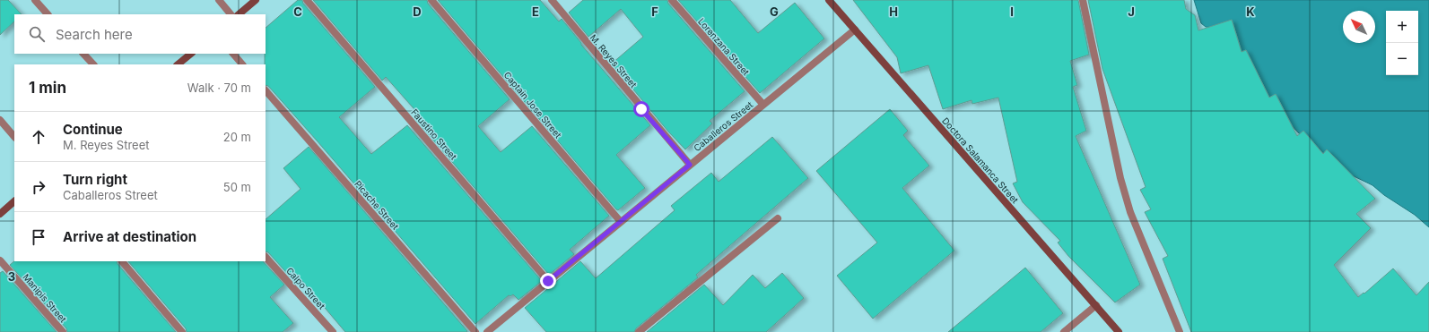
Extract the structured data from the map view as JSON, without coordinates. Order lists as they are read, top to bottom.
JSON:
{
  "streets": {
    "main road": ["Doctora Salamanca Street"],
    "street": [
      "Lorenzana Street",
      "M. Reyes Street",
      "Captain Jose Street",
      "Caballeros Street",
      "Faustino Street",
      "Picache Street",
      "Calpo Street",
      "Manipis Street"
    ]
  },
  "crossings": [
    ["Lorenzana Street", "Caballeros Street"],
    ["M. Reyes Street", "Caballeros Street"],
    ["Captain Jose Street", "Caballeros Street"],
    ["Caballeros Street", "Faustino Street"],
    ["Caballeros Street", "Doctora Salamanca Street"]
  ],
  "north": "top left",
  "page": {
    "map_buttons": ["+", "−"],
    "search": "Search here",
    "heading": ["1 min", "Walk · 70 m"],
    "list": [
      ["Continue", "M. Reyes Street", "20 m"],
      ["Turn right", "Caballeros Street", "50 m"],
      "Arrive at destination"
    ]
  },
  "grid": {
    "columns": [
      "C",
      "D",
      "E",
      "F",
      "G",
      "H",
      "I",
      "J",
      "K"
    ],
    "rows": ["3"]
  }
}
